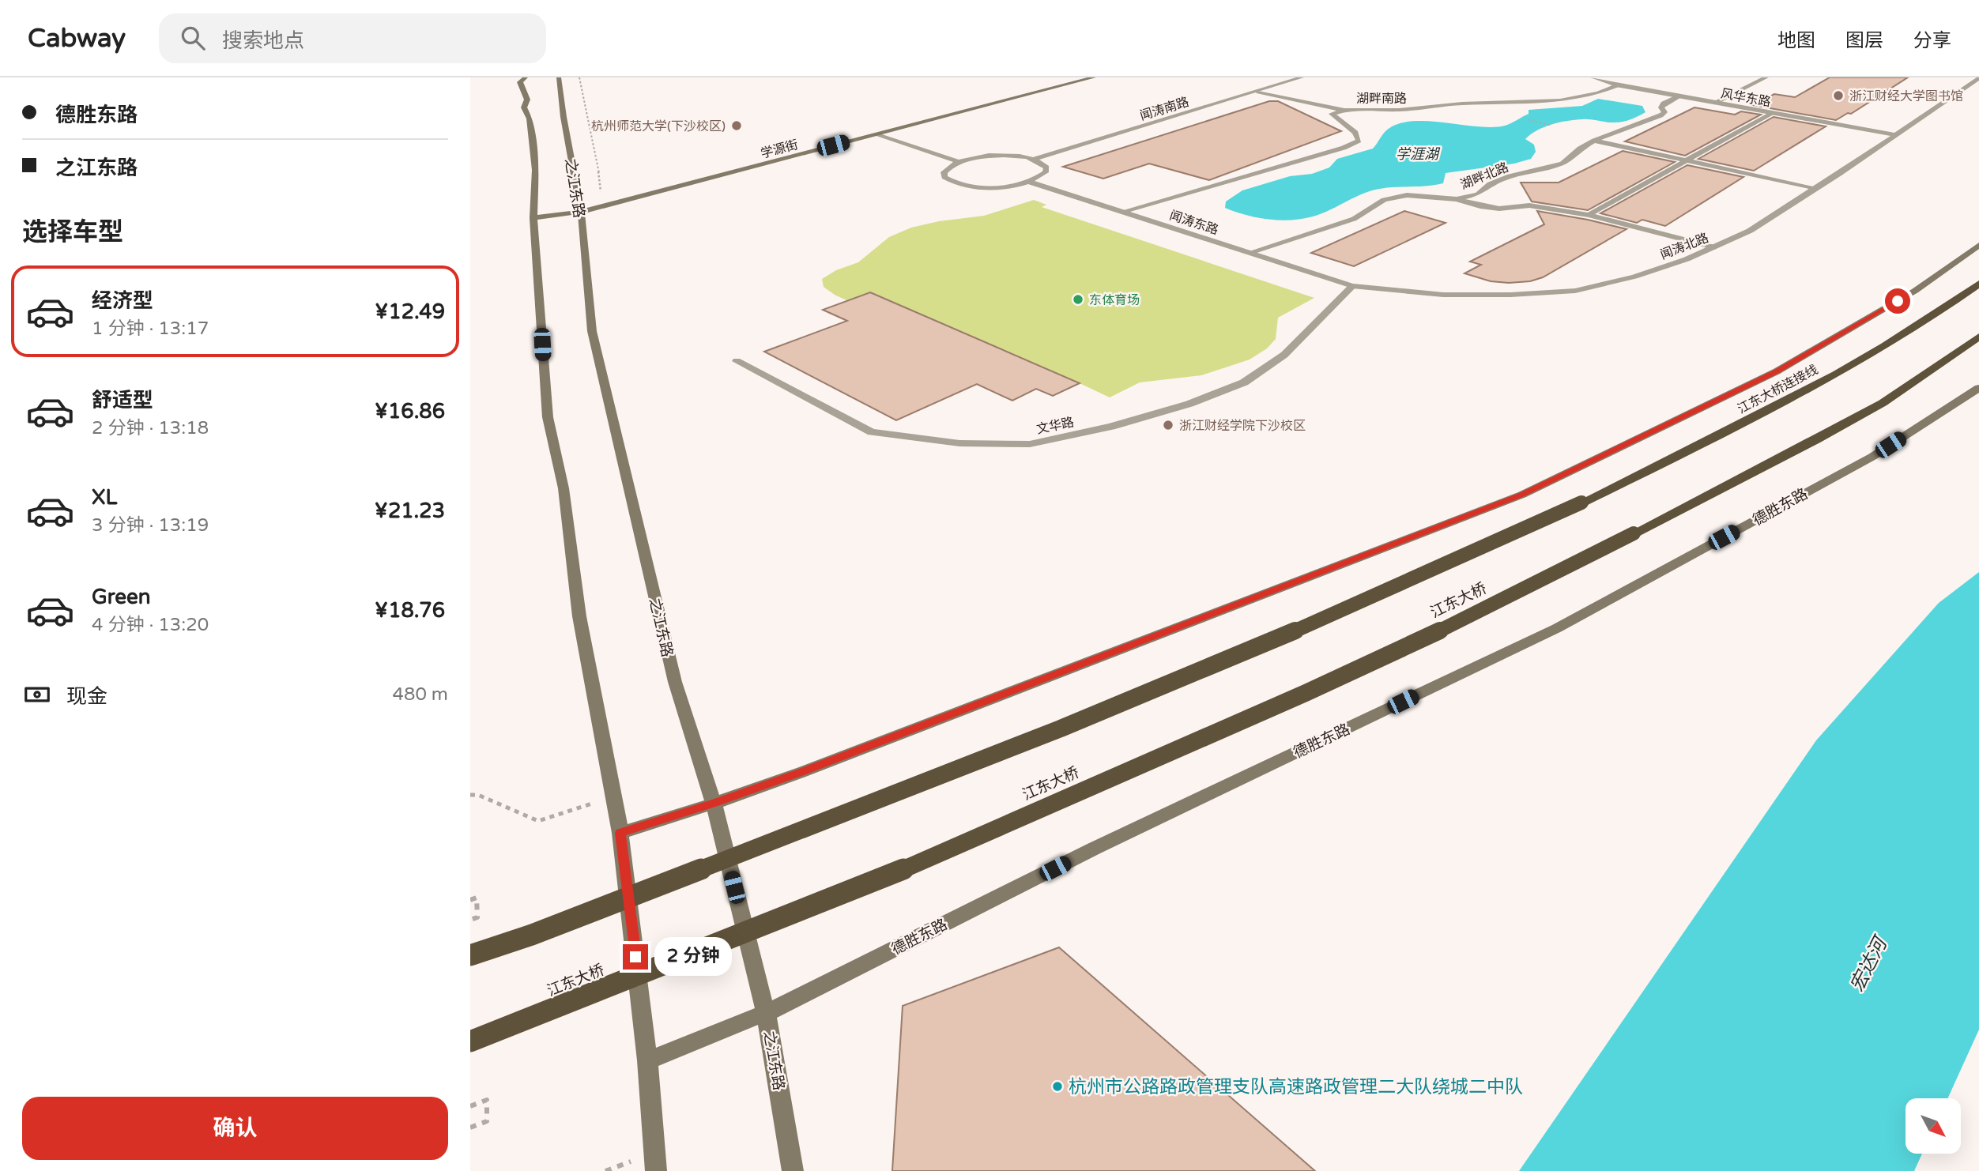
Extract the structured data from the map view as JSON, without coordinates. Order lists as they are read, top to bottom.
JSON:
{
  "streets": {
    "highway": ["江东大桥连接线", "江东大桥"],
    "main road": ["学源街", "之江东路", "德胜东路"],
    "street": [
      "风华东路",
      "湖畔南路",
      "闻涛南路",
      "湖畔北路",
      "闻涛东路",
      "闻涛北路",
      "文华路"
    ]
  },
  "crossings": [
    ["风华东路", "湖畔南路"],
    ["风华东路", "湖畔北路"],
    ["风华东路", "闻涛北路"],
    ["湖畔南路", "闻涛东路"],
    ["学源街", "之江东路"],
    ["湖畔北路", "闻涛东路"],
    ["之江东路", "德胜东路"],
    ["闻涛东路", "闻涛北路"],
    ["闻涛东路", "文华路"],
    ["闻涛北路", "文华路"]
  ],
  "water": ["学涯湖", "宏达河"],
  "places": [
    "浙江财经大学图书馆",
    "杭州师范大学(下沙校区)",
    "东体育场",
    "浙江财经学院下沙校区",
    "杭州市公路路政管理支队高速路政管理二大队绕城二中队"
  ],
  "north": "bottom right",
  "page": {
    "header": "Cabway",
    "search": "搜索地点",
    "nav": ["地图", "图层", "分享"],
    "banner": ["德胜东路", "之江东路"],
    "heading": "选择车型",
    "list": [
      {
        "name": "经济型",
        "note": "1 分钟 · 13:17",
        "value": "¥12.49"
      },
      {
        "name": "舒适型",
        "note": "2 分钟 · 13:18",
        "value": "¥16.86"
      },
      {
        "name": "XL",
        "note": "3 分钟 · 13:19",
        "value": "¥21.23"
      },
      {
        "name": "Green",
        "note": "4 分钟 · 13:20",
        "value": "¥18.76"
      }
    ],
    "pay": ["现金", "480 m"],
    "bubble": "2 分钟",
    "buttons": "确认"
  }
}
